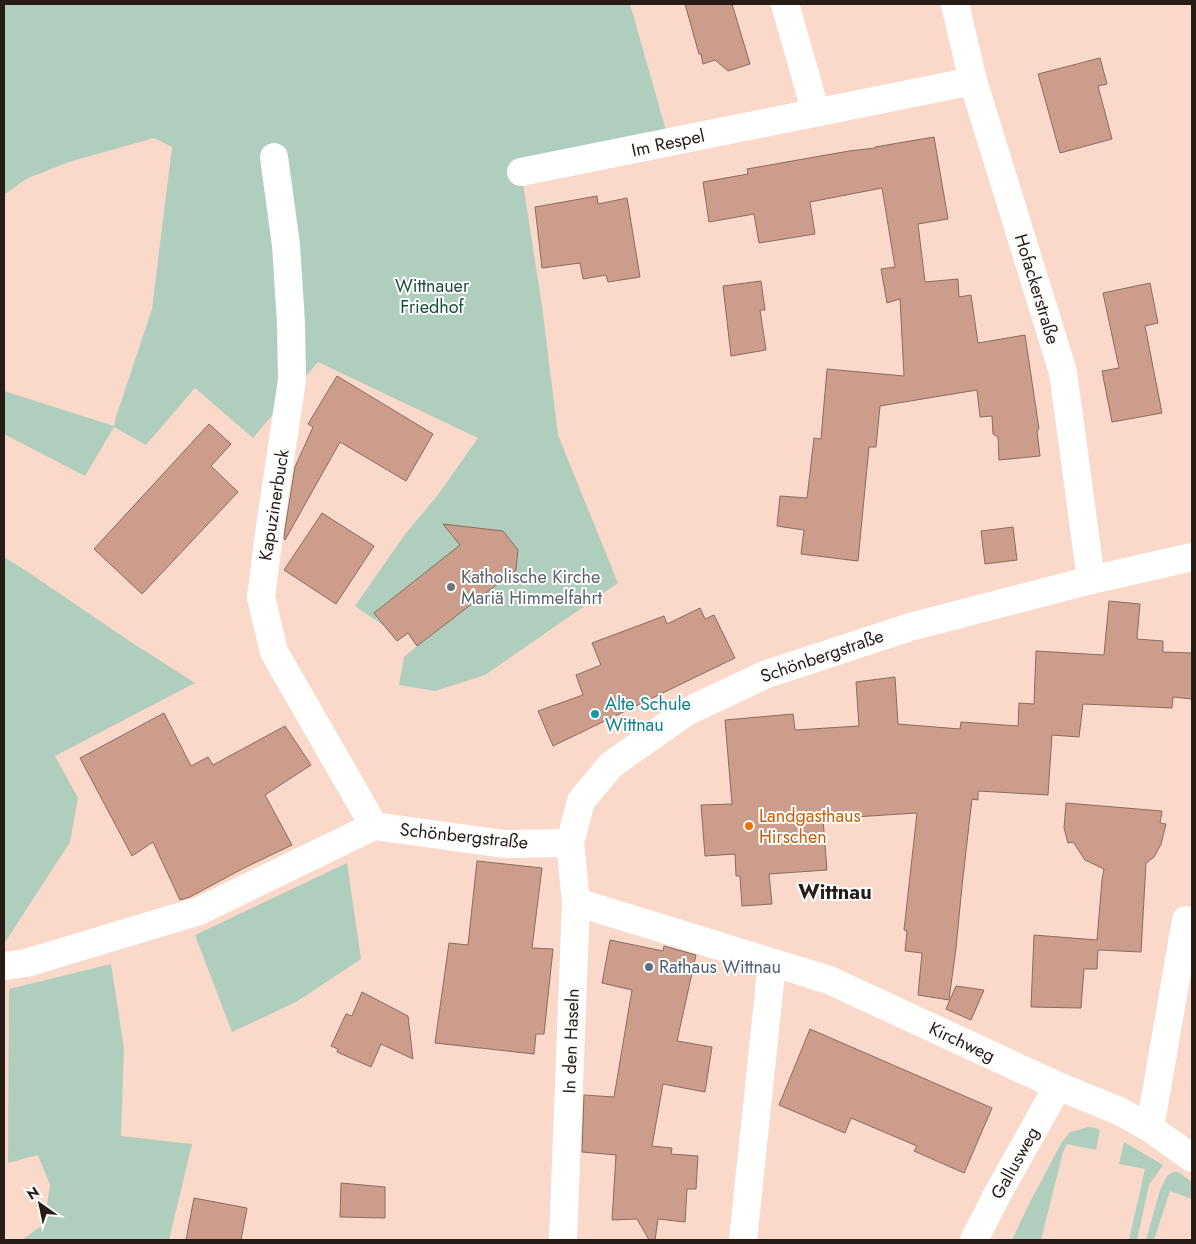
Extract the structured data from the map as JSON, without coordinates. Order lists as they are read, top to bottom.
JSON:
{
  "streets": {
    "street": [
      "Im Respel",
      "Hofackerstraße",
      "Kapuzinerbuck",
      "Schönbergstraße",
      "In den Haseln",
      "Kirchweg",
      "Gallusweg"
    ]
  },
  "crossings": [
    ["Im Respel", "Hofackerstraße"],
    ["Hofackerstraße", "Schönbergstraße"],
    ["Kapuzinerbuck", "Schönbergstraße"],
    ["Schönbergstraße", "In den Haseln"],
    ["In den Haseln", "Kirchweg"],
    ["Kirchweg", "Gallusweg"]
  ],
  "districts": ["Wittnau"],
  "parks": ["Wittnauer Friedhof"],
  "places": [
    "Katholische Kirche Mariä Himmelfahrt",
    "Alte Schule Wittnau",
    "Landgasthaus Hirschen",
    "Rathaus Wittnau"
  ],
  "north": "top left"
}
